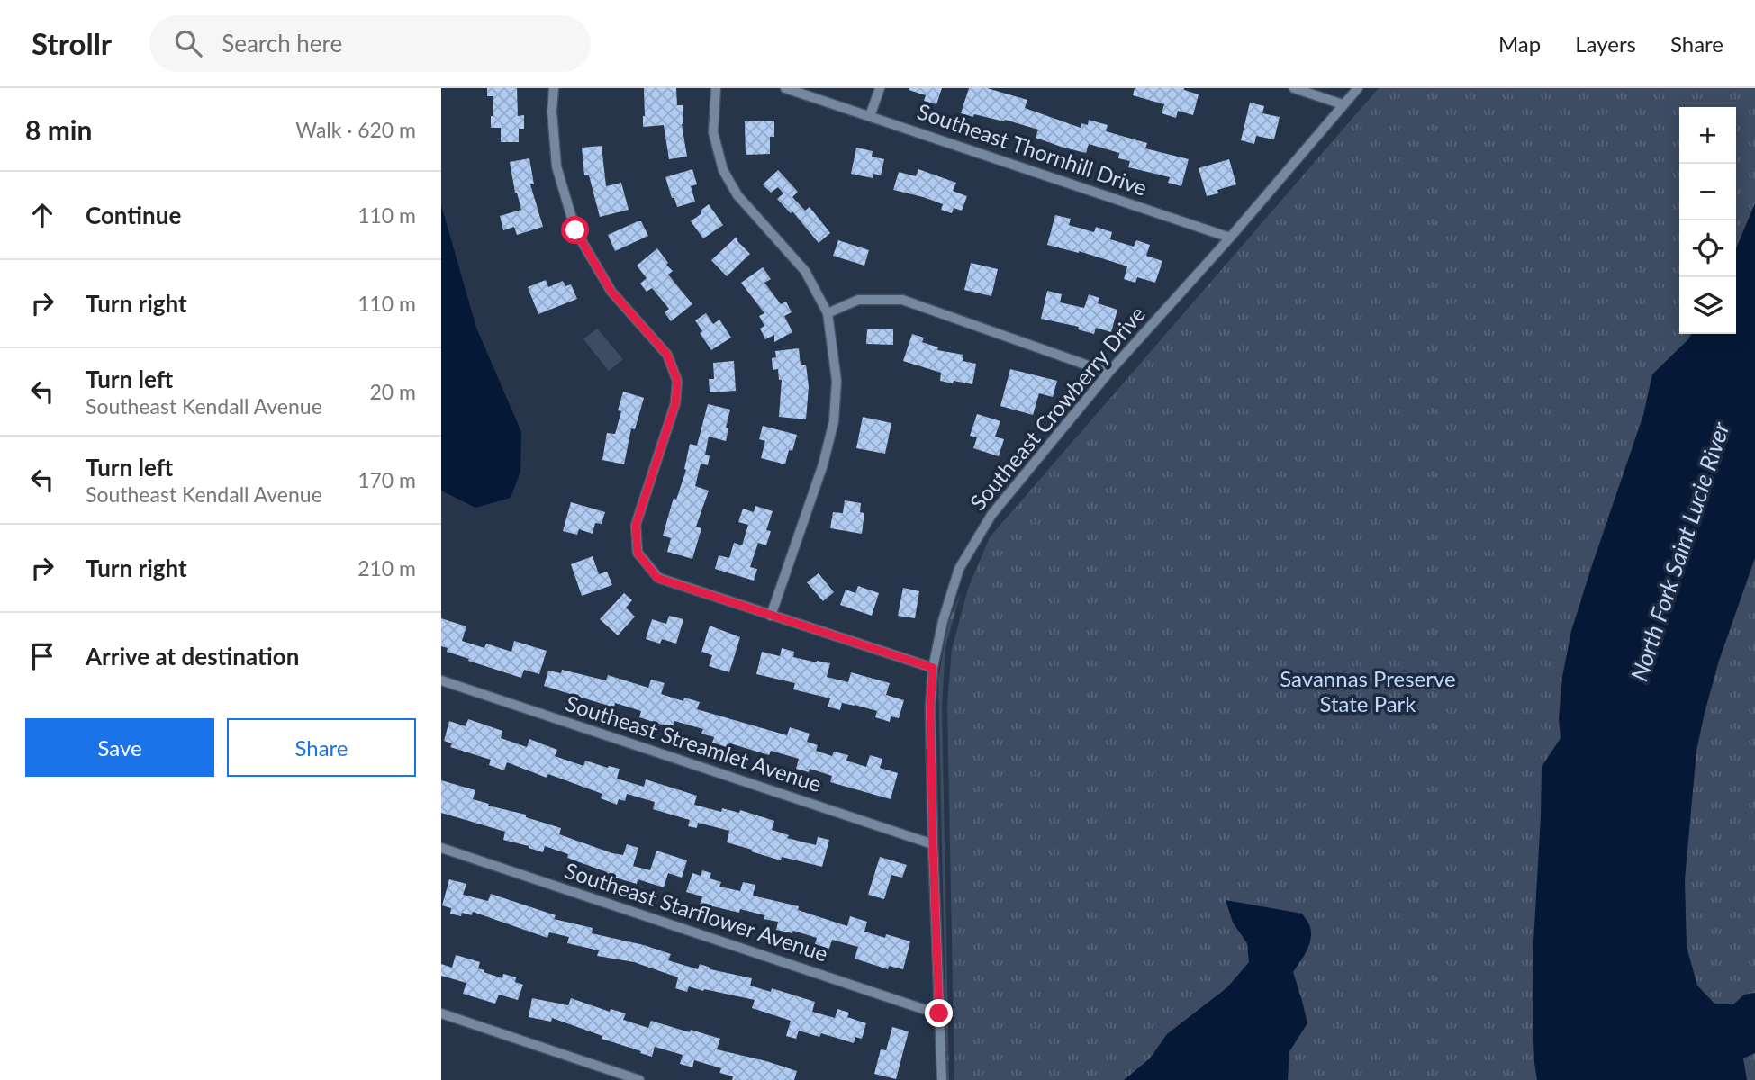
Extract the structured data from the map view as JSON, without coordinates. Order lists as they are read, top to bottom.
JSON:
{
  "streets": {
    "street": [
      "Southeast Thornhill Drive",
      "Southeast Crowberry Drive",
      "Southeast Streamlet Avenue",
      "Southeast Starflower Avenue"
    ]
  },
  "crossings": [
    ["Southeast Thornhill Drive", "Southeast Crowberry Drive"],
    ["Southeast Crowberry Drive", "Southeast Streamlet Avenue"],
    ["Southeast Crowberry Drive", "Southeast Starflower Avenue"]
  ],
  "water": ["North Fork Saint Lucie River"],
  "parks": ["Savannas Preserve State Park"],
  "page": {
    "header": "Strollr",
    "search": "Search here",
    "nav": ["Map", "Layers", "Share"],
    "heading": ["8 min", "Walk · 620 m"],
    "map_buttons": ["+", "−"],
    "list": [
      ["Continue", "110 m"],
      ["Turn right", "110 m"],
      ["Turn left", "Southeast Kendall Avenue", "20 m"],
      ["Turn left", "Southeast Kendall Avenue", "170 m"],
      ["Turn right", "210 m"],
      "Arrive at destination"
    ],
    "buttons": ["Save", "Share"]
  }
}
